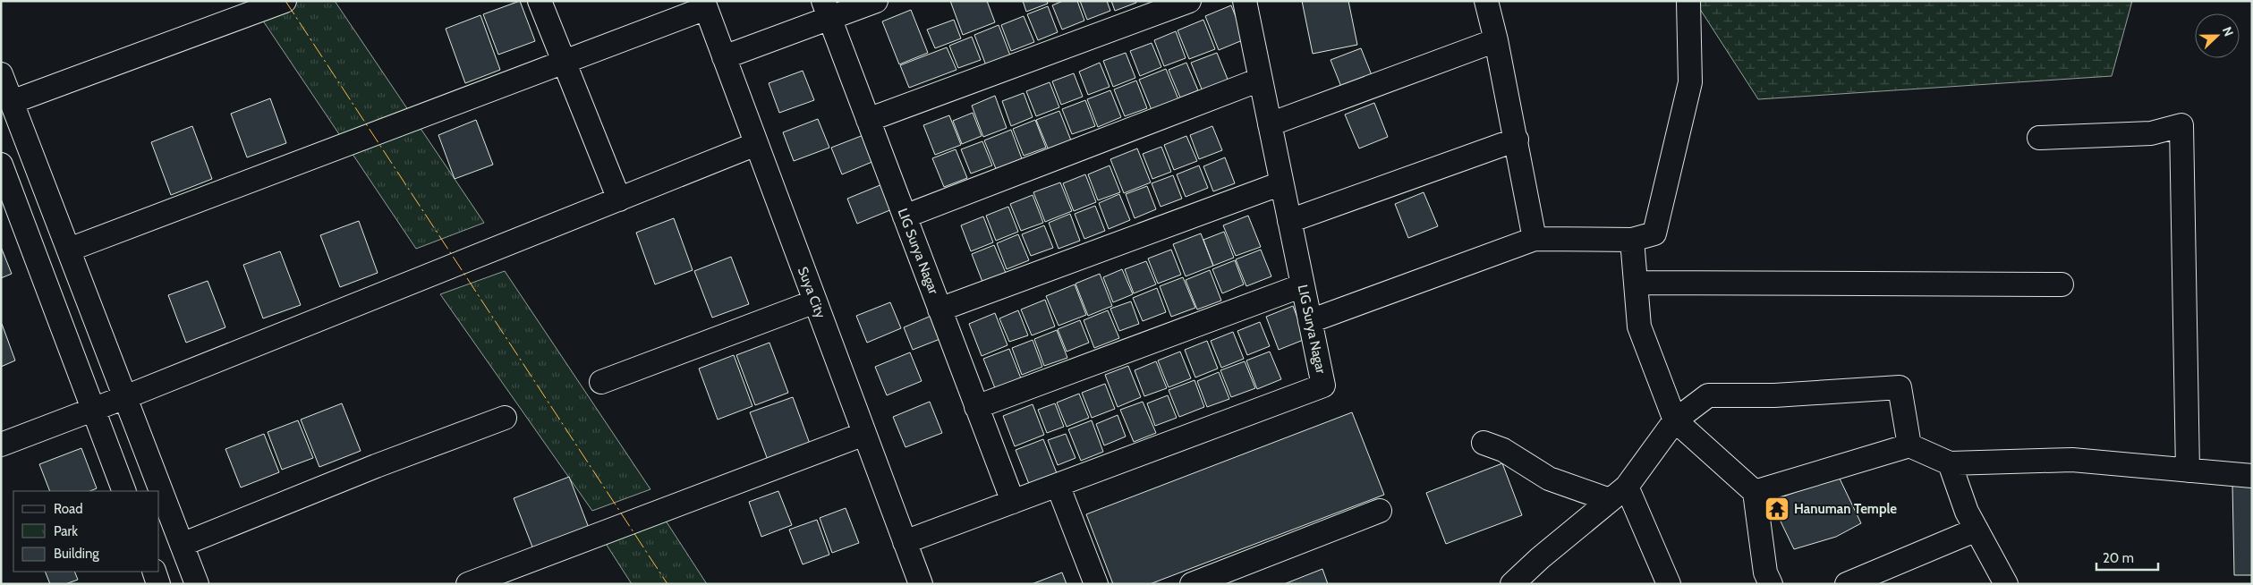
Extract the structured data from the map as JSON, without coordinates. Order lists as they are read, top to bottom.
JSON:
{
  "streets": {
    "street": ["LIG Surya Nagar", "Suya City"]
  },
  "crossings": [
    ["LIG Surya Nagar", "Suya City"]
  ],
  "places": {
    "temple": ["Hanuman Temple"]
  },
  "legend": ["Road", "Park", "Building"],
  "scale_bar": "20 m",
  "north": "right"
}
